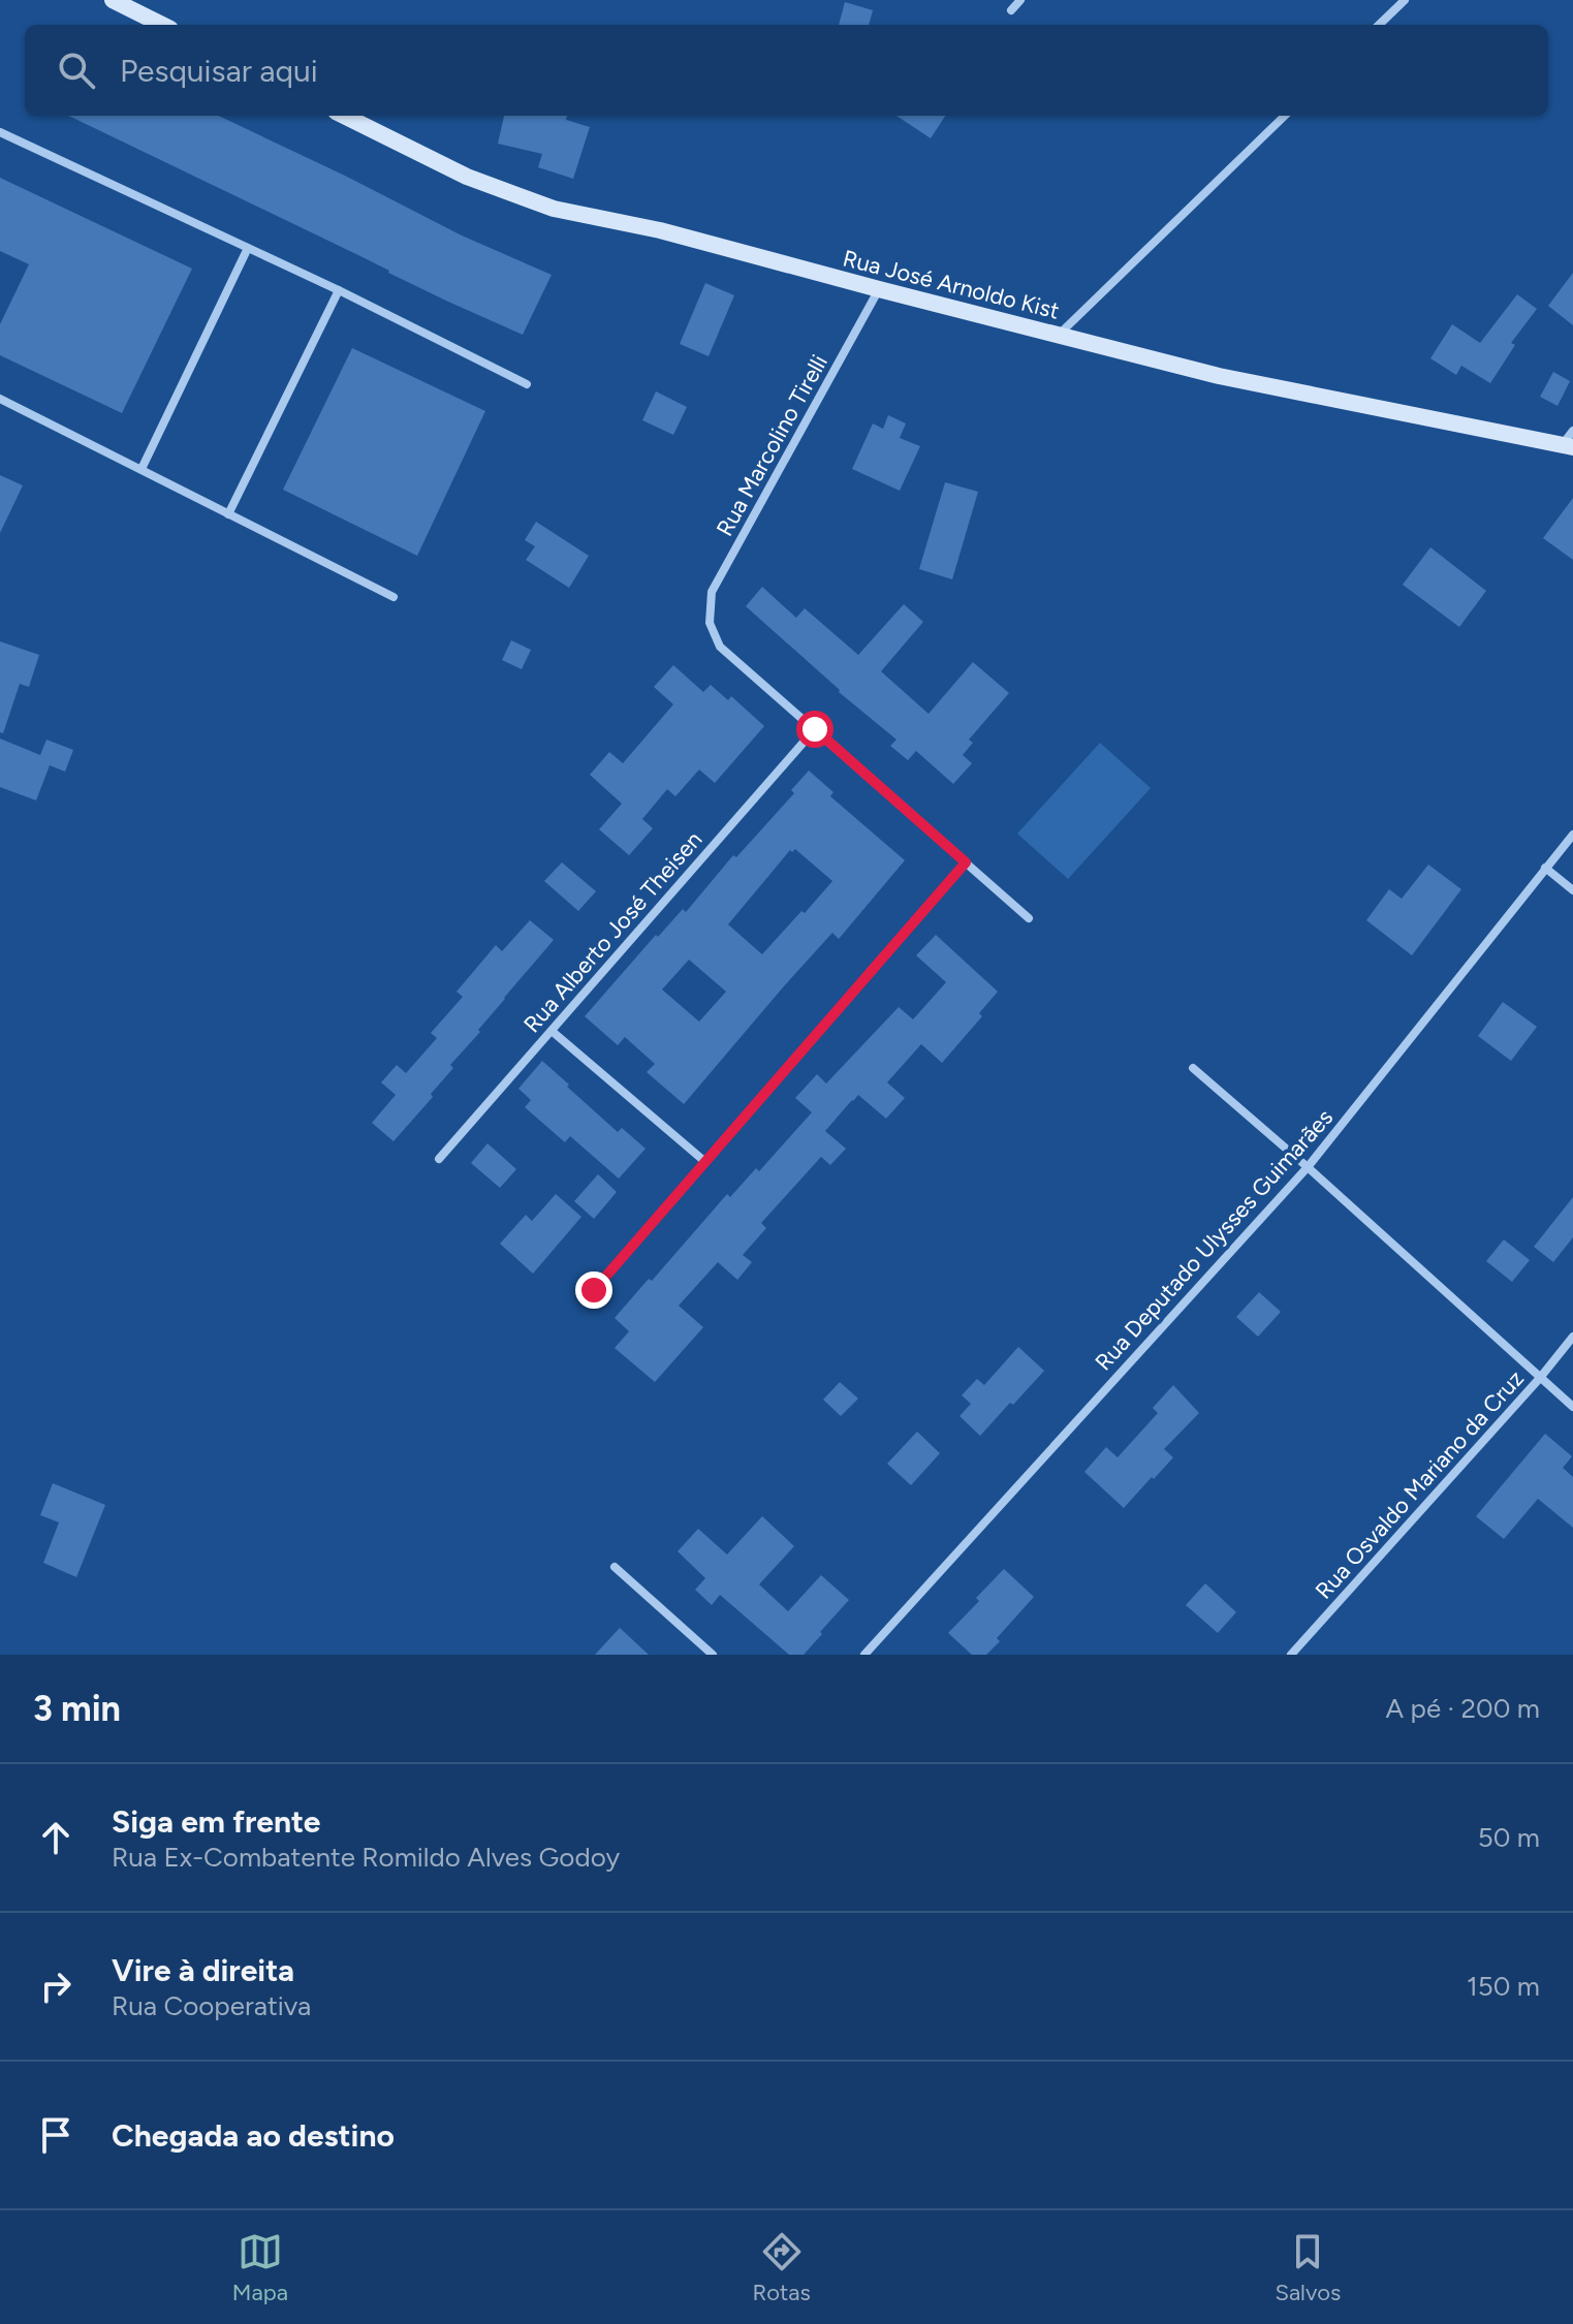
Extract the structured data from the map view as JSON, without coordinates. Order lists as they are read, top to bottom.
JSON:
{
  "streets": {
    "street": [
      "Rua José Arnoldo Kist",
      "Rua Marcolino Tirelli",
      "Rua Alberto José Theisen",
      "Rua Deputado Ulysses Guimarães",
      "Rua Osvaldo Mariano da Cruz"
    ]
  },
  "crossings": [
    ["Rua José Arnoldo Kist", "Rua Marcolino Tirelli"],
    ["Rua Marcolino Tirelli", "Rua Alberto José Theisen"]
  ],
  "page": {
    "search": "Pesquisar aqui",
    "heading": ["3 min", "A pé · 200 m"],
    "list": [
      ["Siga em frente", "Rua Ex-Combatente Romildo Alves Godoy", "50 m"],
      ["Vire à direita", "Rua Cooperativa", "150 m"],
      "Chegada ao destino"
    ],
    "nav": ["Mapa", "Rotas", "Salvos"]
  }
}
